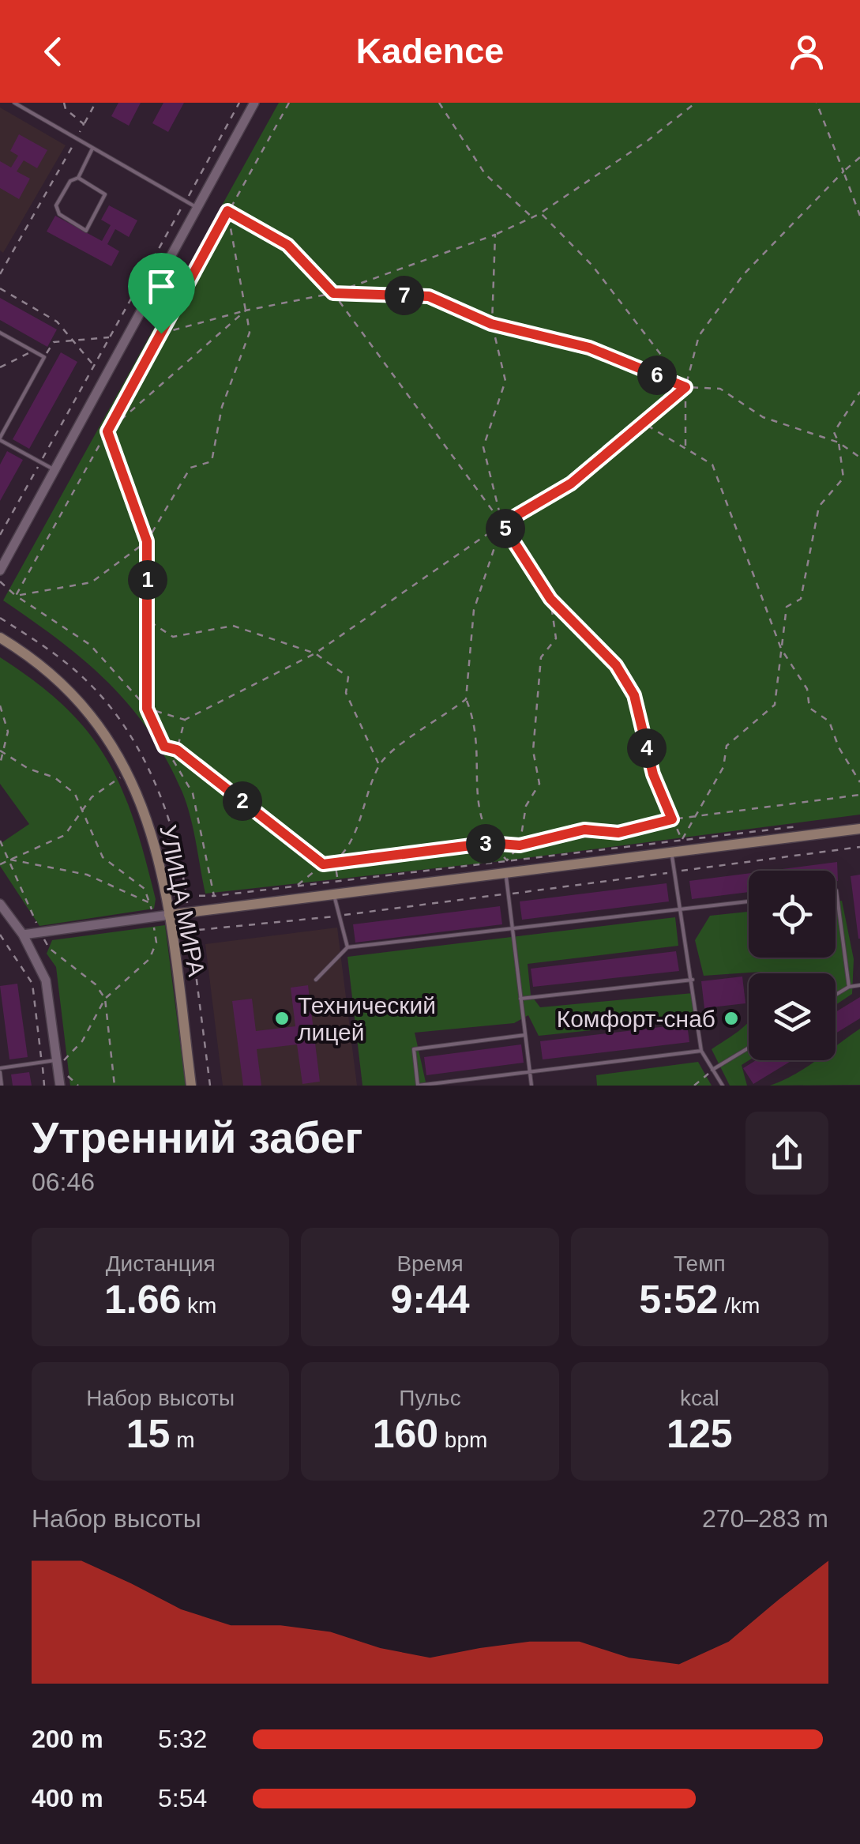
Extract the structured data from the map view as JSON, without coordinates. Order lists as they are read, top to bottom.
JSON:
{
  "streets": {
    "main road": ["УЛИЦА МИРА"]
  },
  "places": ["Технический лицей", "Комфорт-снаб"],
  "page": {
    "header": "Kadence",
    "pins": [
      "7",
      "6",
      "5",
      "1",
      "4",
      "2",
      "3"
    ],
    "heading": ["Утренний забег", "06:46"],
    "stats": [
      ["Дистанция", "1.66 km"],
      ["Время", "9:44"],
      ["Темп", "5:52 /km"],
      ["Набор высоты", "15 m"],
      ["Пульс", "160 bpm"],
      ["kcal", "125"]
    ],
    "chart": ["Набор высоты", "270–283 m"],
    "list": [
      {
        "name": "200 m",
        "note": "5:32"
      },
      {
        "name": "400 m",
        "note": "5:54"
      }
    ]
  }
}
